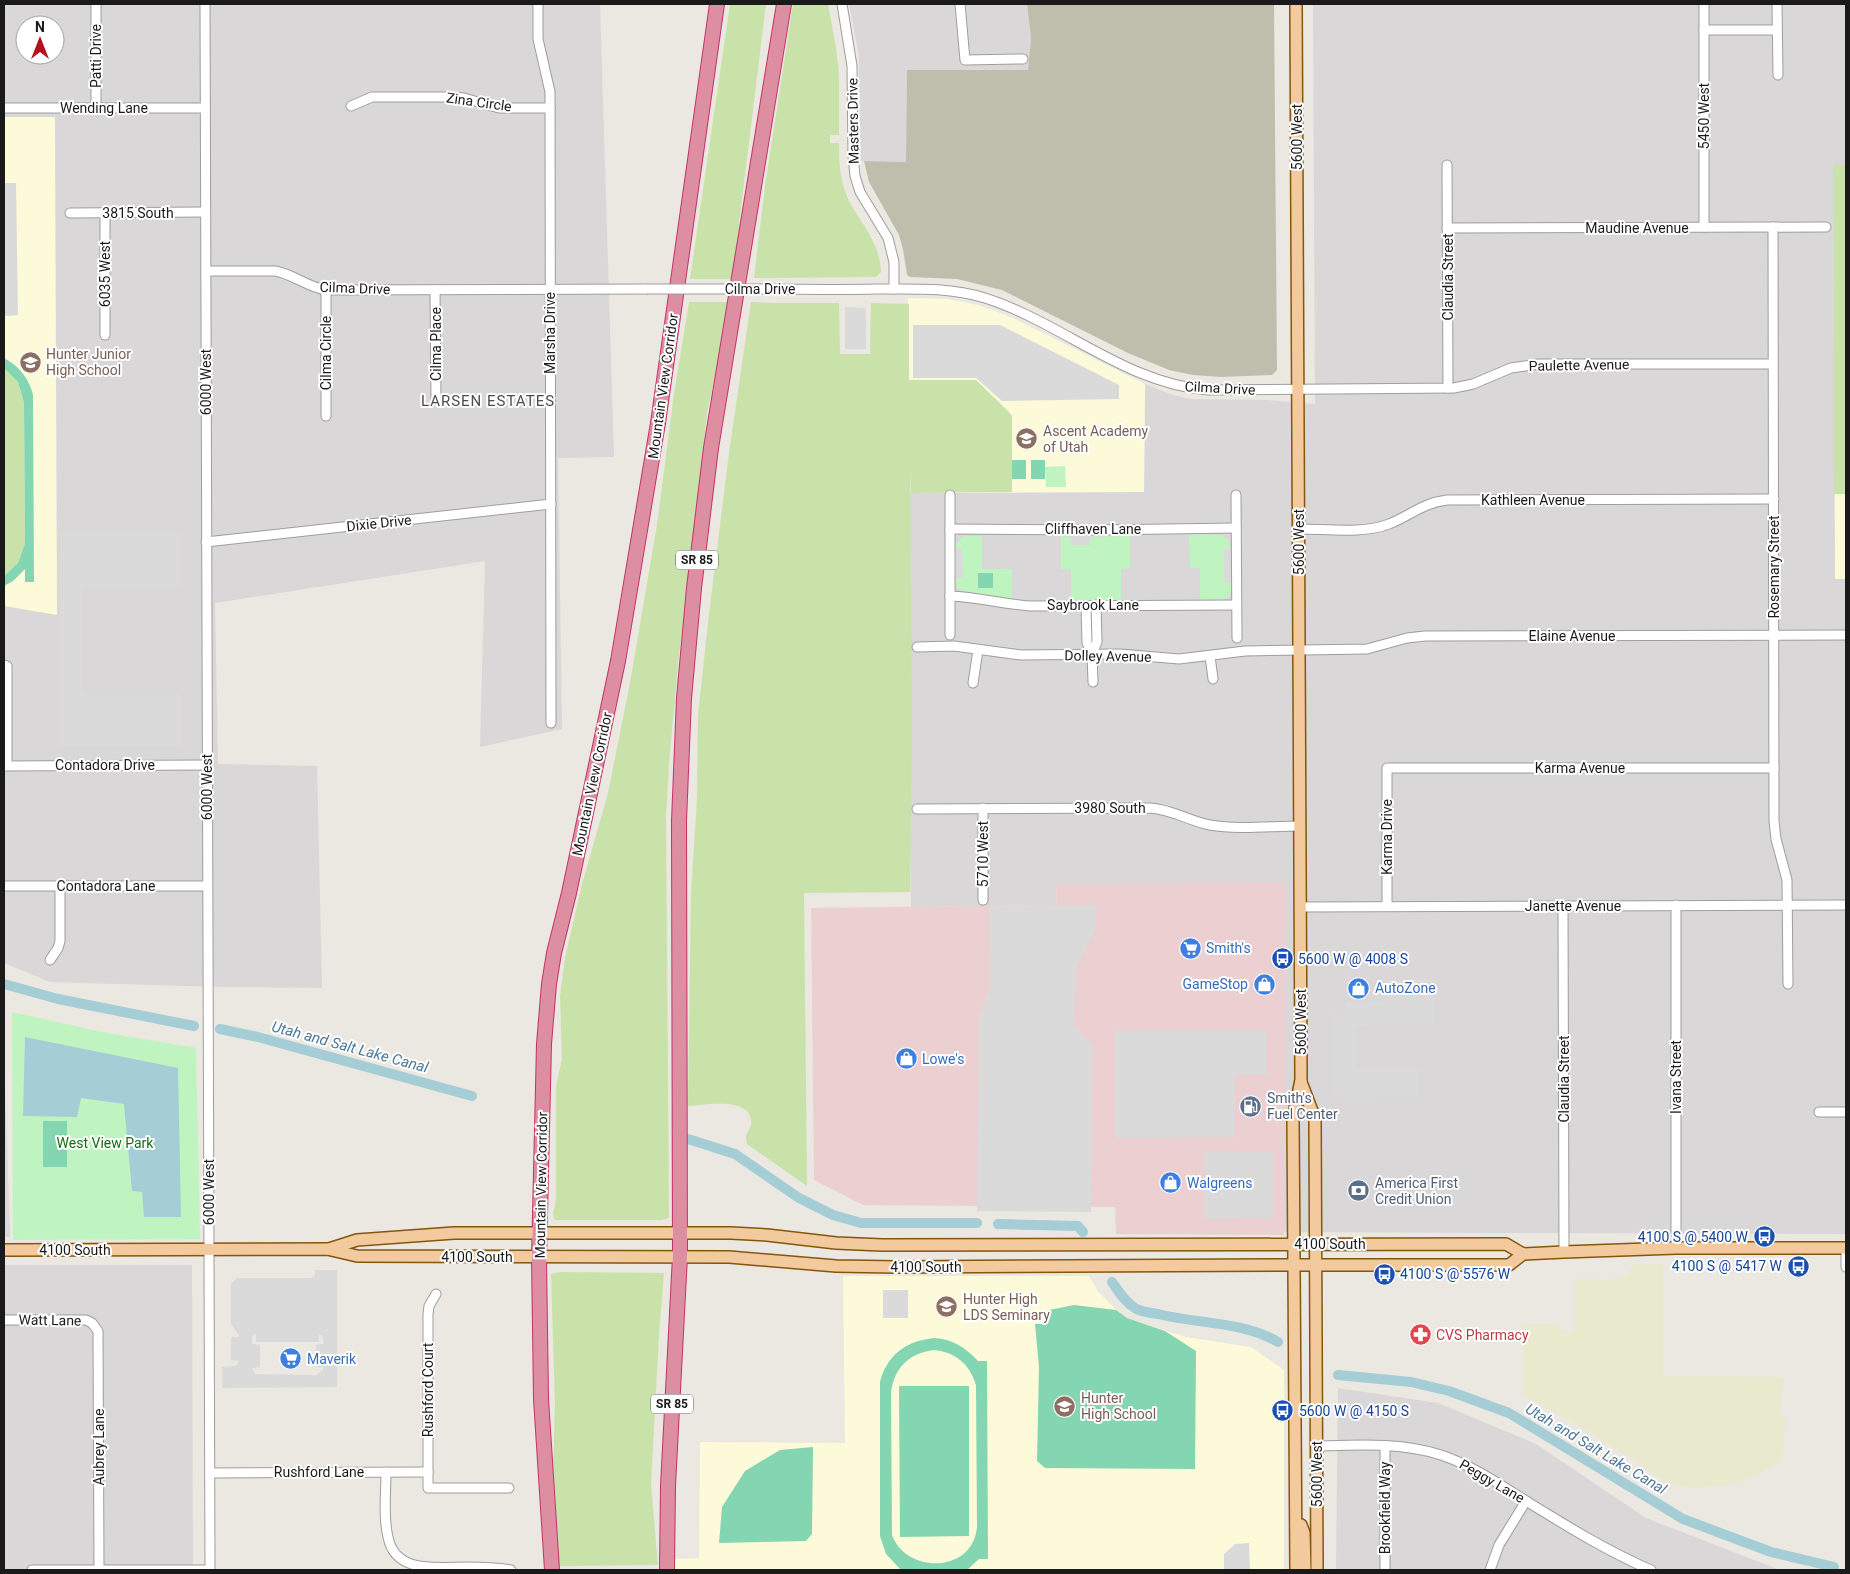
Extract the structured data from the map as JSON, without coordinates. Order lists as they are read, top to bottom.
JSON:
{
  "streets": {
    "highway": ["Mountain View Corridor", "SR 85"],
    "main road": ["5600 West", "4100 South"],
    "street": [
      "Patti Drive",
      "Zina Circle",
      "Wending Lane",
      "5450 West",
      "Masters Drive",
      "3815 South",
      "Maudine Avenue",
      "6035 West",
      "Claudia Street",
      "Cilma Drive",
      "Marsha Drive",
      "Cilma Place",
      "Cilma Circle",
      "Paulette Avenue",
      "6000 West",
      "Kathleen Avenue",
      "Dixie Drive",
      "Cliffhaven Lane",
      "Rosemary Street",
      "Saybrook Lane",
      "Elaine Avenue",
      "Dolley Avenue",
      "Contadora Drive",
      "Karma Avenue",
      "3980 South",
      "Karma Drive",
      "5710 West",
      "Contadora Lane",
      "Janette Avenue",
      "Ivana Street",
      "Watt Lane",
      "Rushford Court",
      "Aubrey Lane",
      "Rushford Lane",
      "Peggy Lane",
      "Brookfield Way"
    ]
  },
  "crossings": [
    ["Patti Drive", "Wending Lane"],
    ["Zina Circle", "Marsha Drive"],
    ["Wending Lane", "6000 West"],
    ["5450 West", "Maudine Avenue"],
    ["Masters Drive", "Cilma Drive"],
    ["5600 West", "Cilma Drive"],
    ["5600 West", "Paulette Avenue"],
    ["5600 West", "Kathleen Avenue"],
    ["5600 West", "Elaine Avenue"],
    ["5600 West", "Dolley Avenue"],
    ["5600 West", "3980 South"],
    ["5600 West", "Janette Avenue"],
    ["5600 West", "4100 South"],
    ["5600 West", "Peggy Lane"],
    ["3815 South", "6035 West"],
    ["3815 South", "6000 West"],
    ["Maudine Avenue", "Claudia Street"],
    ["Maudine Avenue", "Rosemary Street"],
    ["Claudia Street", "Paulette Avenue"],
    ["Claudia Street", "Janette Avenue"],
    ["Claudia Street", "4100 South"],
    ["Cilma Drive", "Marsha Drive"],
    ["Cilma Drive", "Cilma Place"],
    ["Cilma Drive", "Cilma Circle"],
    ["Cilma Drive", "Paulette Avenue"],
    ["Cilma Drive", "6000 West"],
    ["Marsha Drive", "Dixie Drive"],
    ["Paulette Avenue", "Rosemary Street"],
    ["6000 West", "Dixie Drive"],
    ["6000 West", "Contadora Drive"],
    ["6000 West", "Contadora Lane"],
    ["6000 West", "4100 South"],
    ["6000 West", "Rushford Lane"],
    ["Mountain View Corridor", "4100 South"],
    ["Kathleen Avenue", "Rosemary Street"],
    ["SR 85", "4100 South"],
    ["Rosemary Street", "Elaine Avenue"],
    ["Rosemary Street", "Karma Avenue"],
    ["Rosemary Street", "Janette Avenue"],
    ["Elaine Avenue", "Dolley Avenue"],
    ["Karma Avenue", "Karma Drive"],
    ["3980 South", "5710 West"],
    ["Karma Drive", "Janette Avenue"],
    ["Janette Avenue", "Ivana Street"],
    ["Ivana Street", "4100 South"],
    ["Watt Lane", "Aubrey Lane"],
    ["Rushford Court", "Rushford Lane"],
    ["Peggy Lane", "Brookfield Way"]
  ],
  "districts": ["LARSEN ESTATES"],
  "water": ["Utah and Salt Lake Canal"],
  "parks": ["West View Park"],
  "places": {
    "school or university": [
      "Hunter Junior High School",
      "Ascent Academy of Utah",
      "Hunter High LDS Seminary",
      "Hunter High School"
    ],
    "supermarket": ["Smith's", "Maverik"],
    "bus stop": [
      "5600 W @ 4008 S",
      "4100 S @ 5400 W",
      "4100 S @ 5417 W",
      "4100 S @ 5576 W",
      "5600 W @ 4150 S"
    ],
    "shop": [
      "GameStop",
      "AutoZone",
      "Lowe's",
      "Walgreens"
    ],
    "fuel station": ["Smith's Fuel Center"],
    "bank": ["America First Credit Union"],
    "pharmacy": ["CVS Pharmacy"]
  },
  "north": "top"
}
